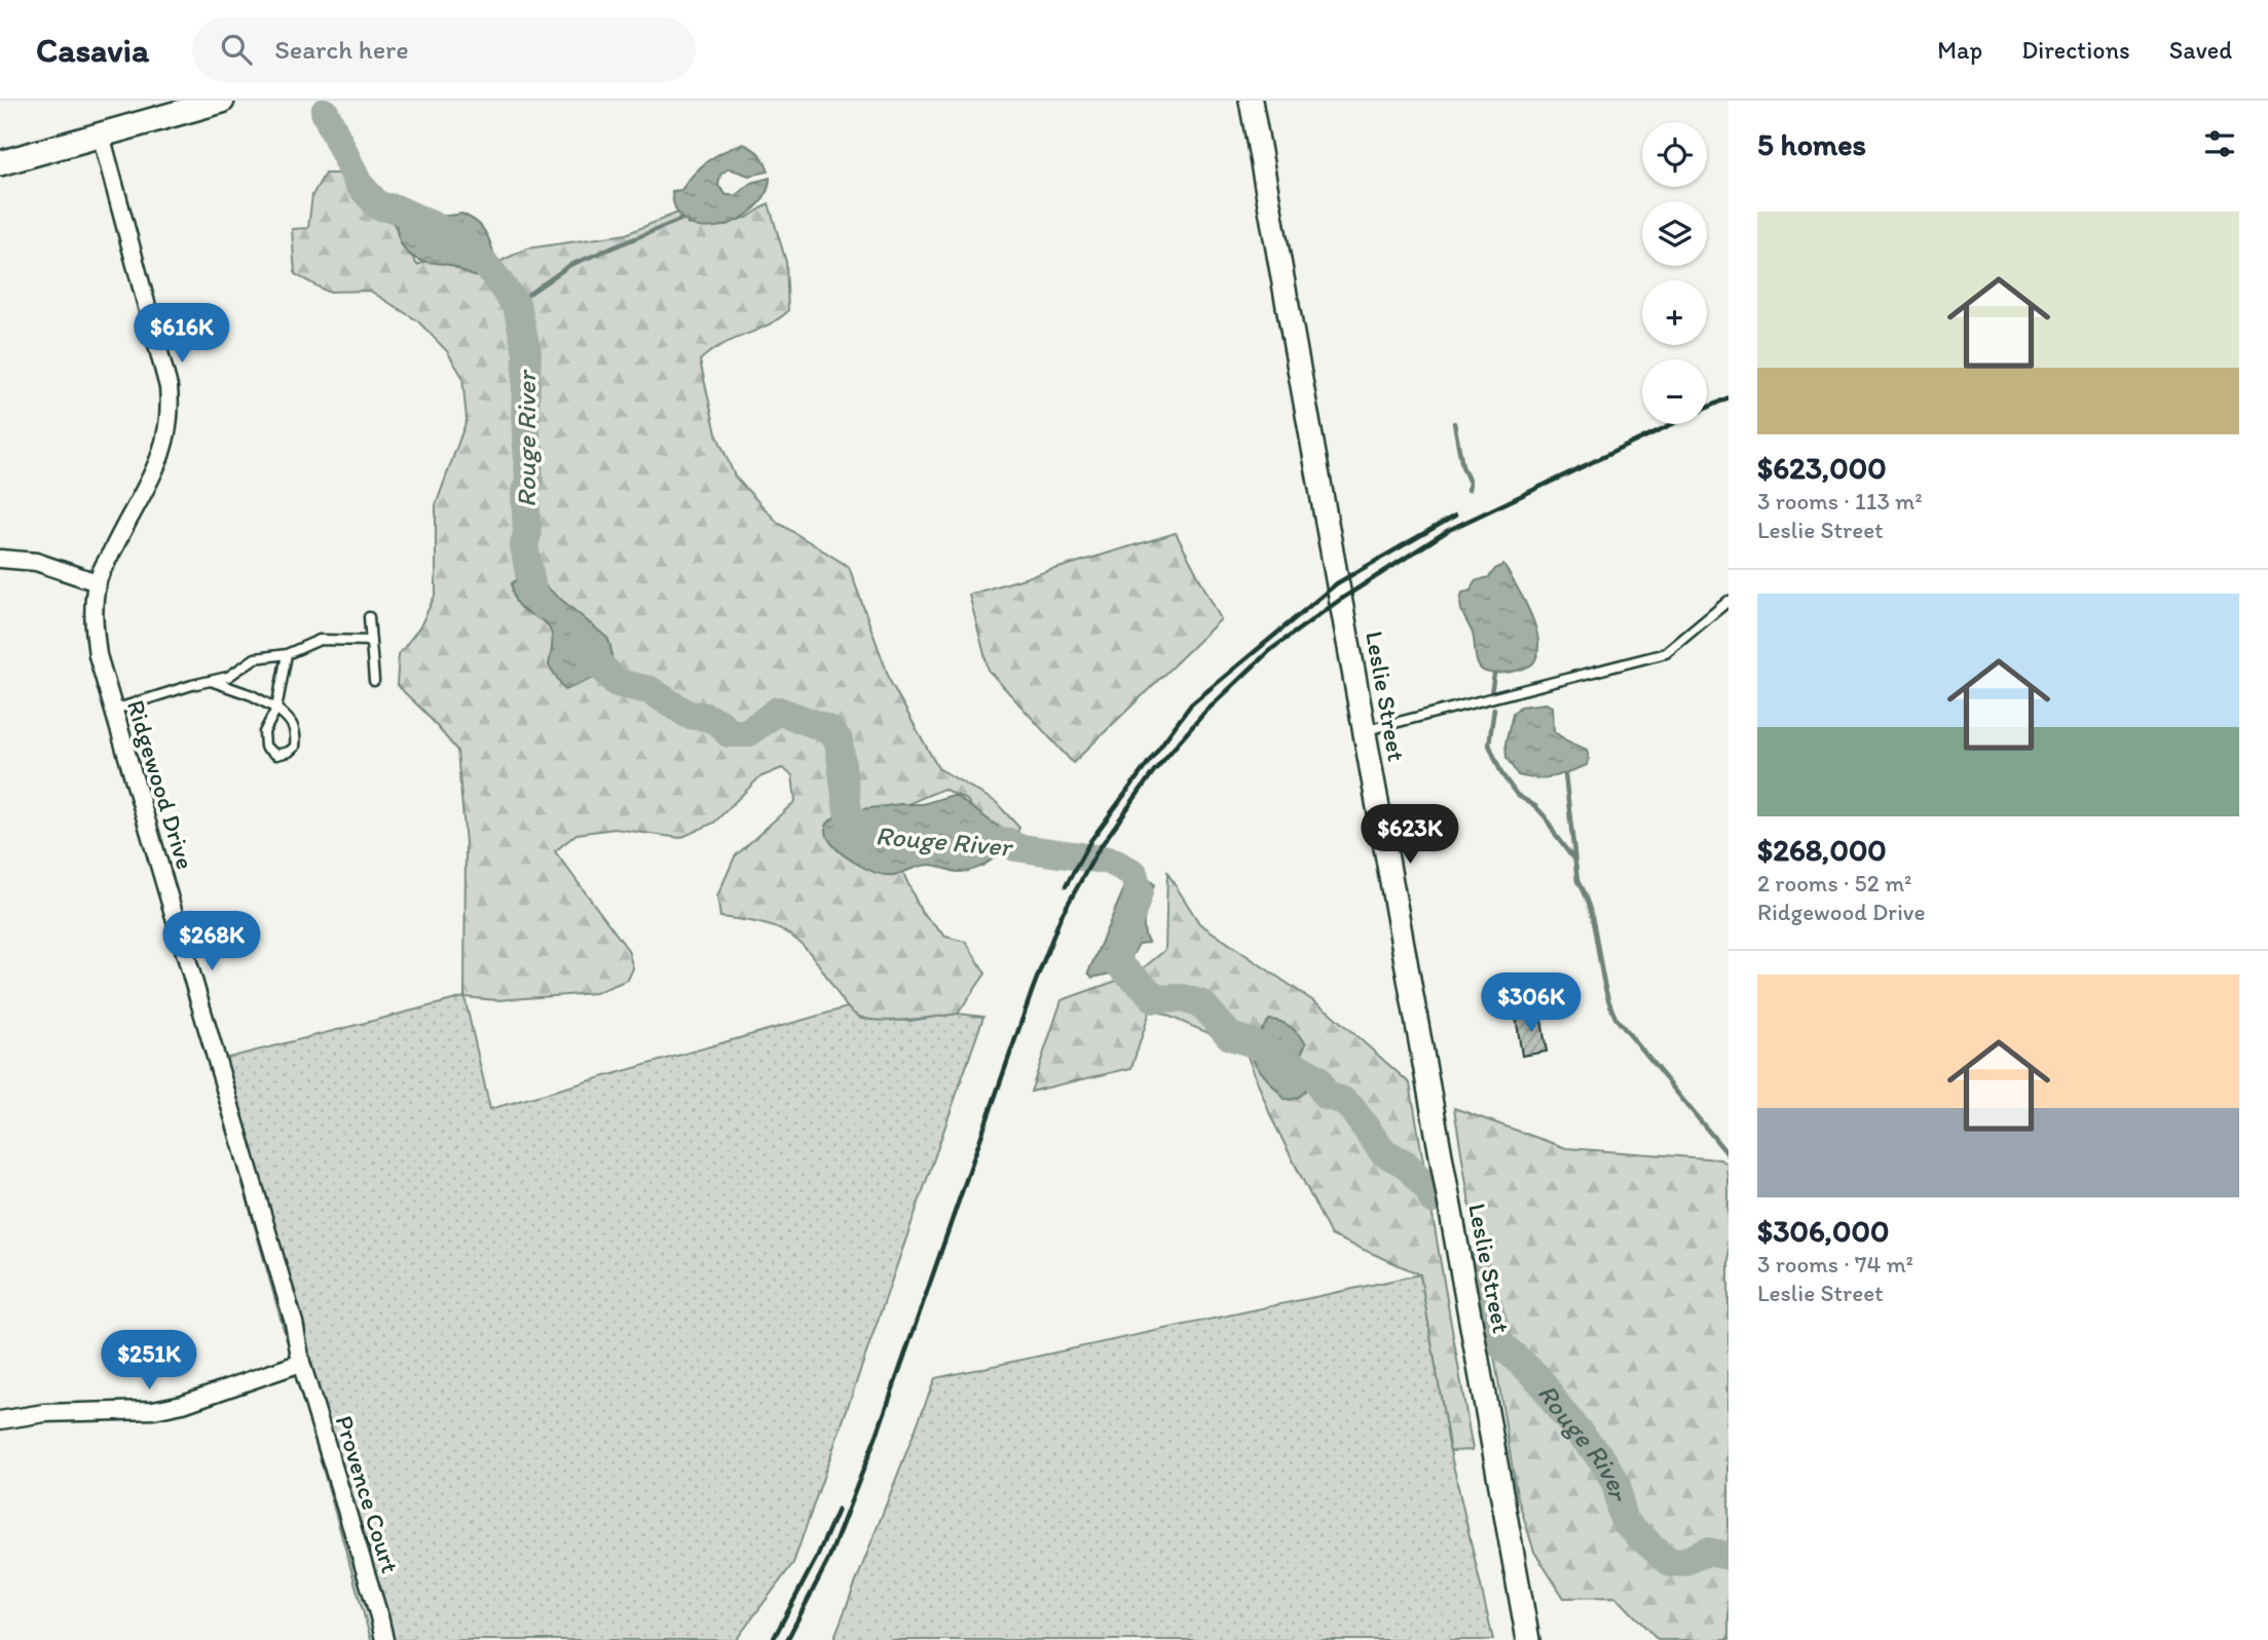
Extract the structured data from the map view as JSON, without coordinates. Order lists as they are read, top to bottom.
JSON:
{
  "streets": {
    "street": ["Leslie Street", "Ridgewood Drive", "Provence Court"]
  },
  "crossings": [
    ["Ridgewood Drive", "Provence Court"]
  ],
  "water": ["Rouge River"],
  "page": {
    "header": "Casavia",
    "search": "Search here",
    "nav": ["Map", "Directions", "Saved"],
    "heading": "5 homes",
    "map_buttons": ["+", "−"],
    "list": [
      {
        "name": "$623,000",
        "note": "3 rooms · 113 m² · Leslie Street"
      },
      {
        "name": "$268,000",
        "note": "2 rooms · 52 m² · Ridgewood Drive"
      },
      {
        "name": "$306,000",
        "note": "3 rooms · 74 m² · Leslie Street"
      }
    ],
    "price": [
      "$616K",
      "$623K",
      "$268K",
      "$306K",
      "$251K"
    ]
  }
}
